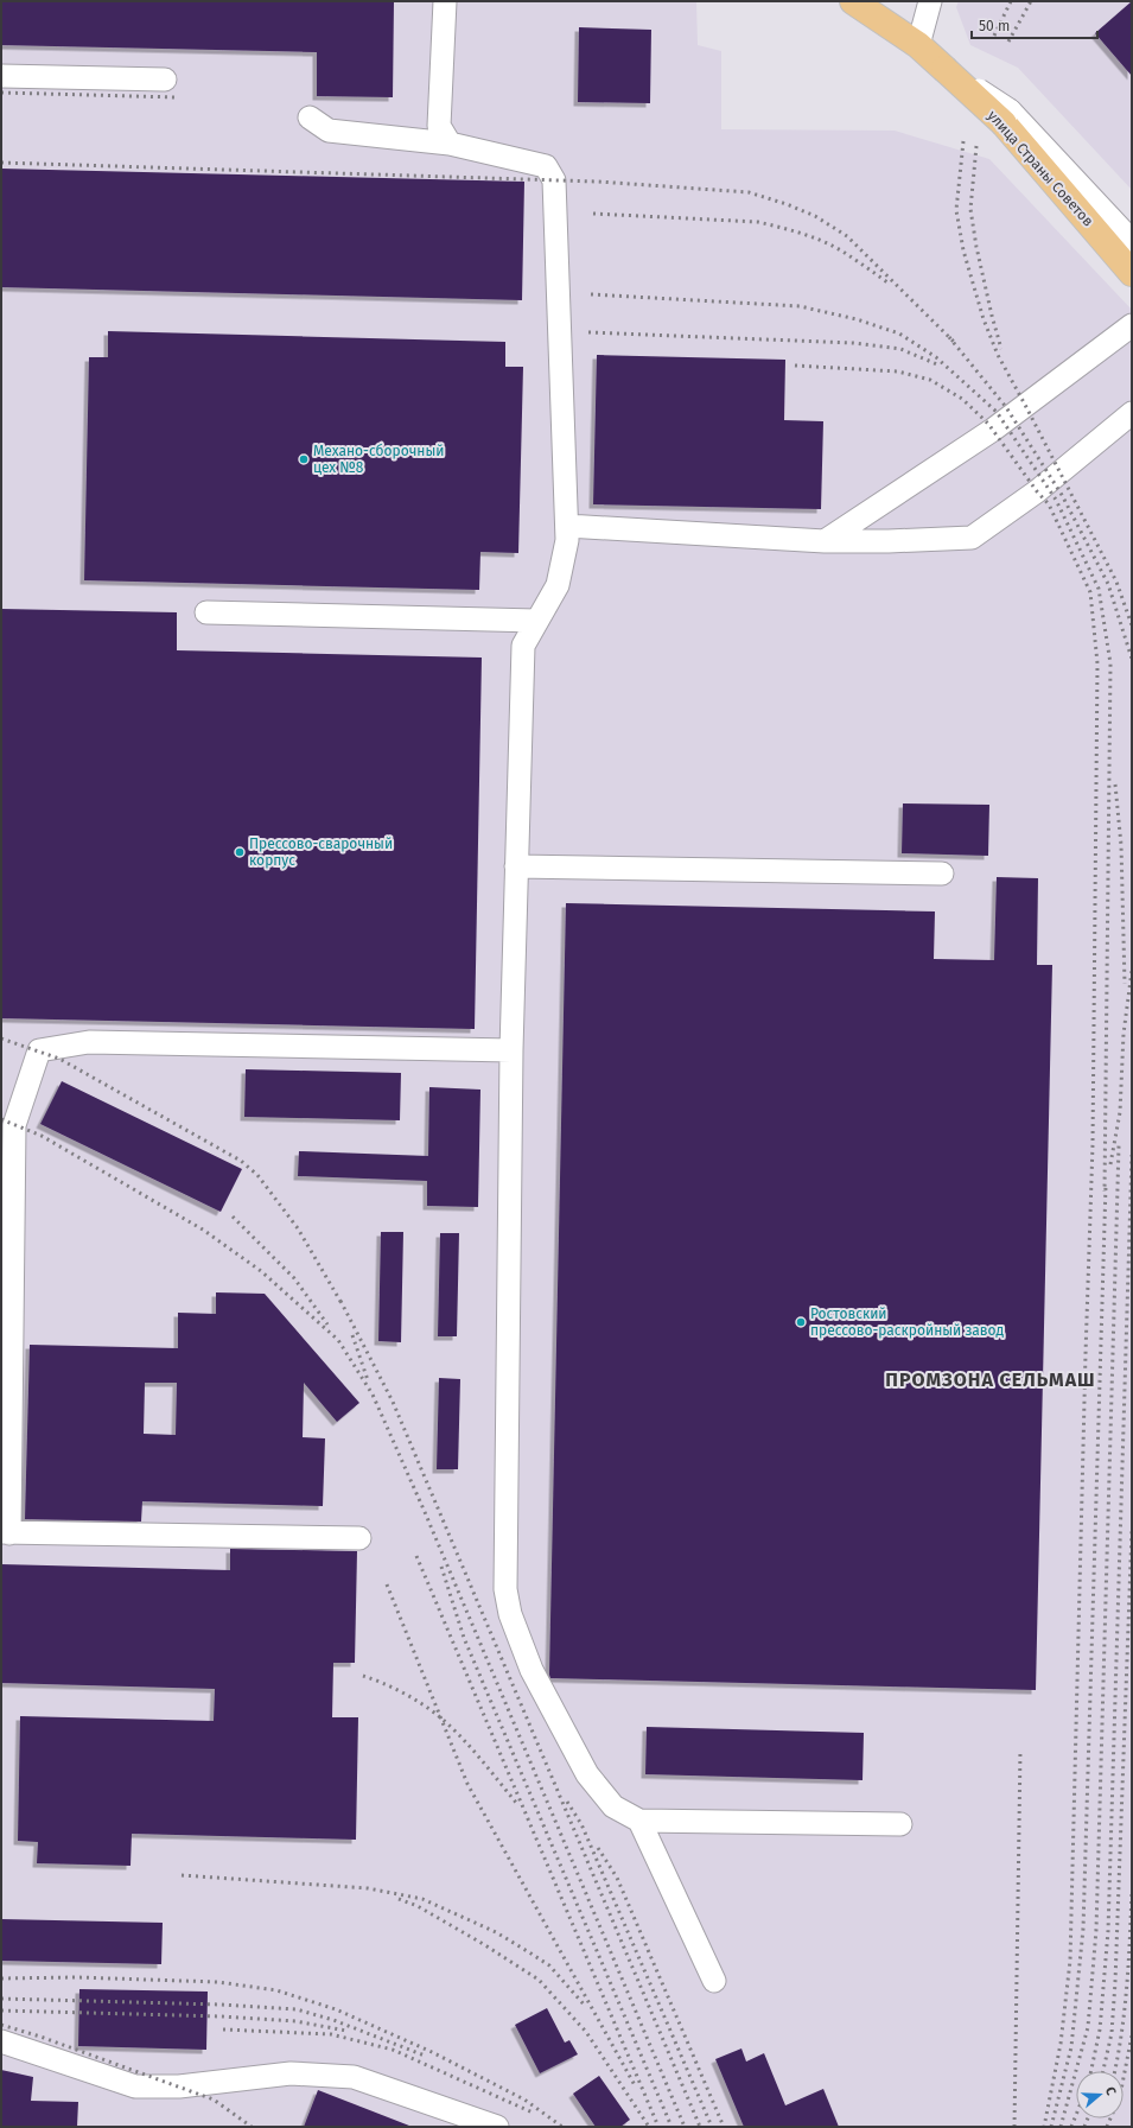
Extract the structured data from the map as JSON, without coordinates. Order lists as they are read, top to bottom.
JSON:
{
  "streets": {
    "main road": ["улица Страны Советов"]
  },
  "districts": ["ПРОМЗОНА СЕЛЬМАШ"],
  "places": ["Механо-сборочный цех №8", "Прессово-сварочный корпус", "Ростовский прессово-раскройный завод"],
  "scale_bar": "50 m",
  "north": "right"
}
